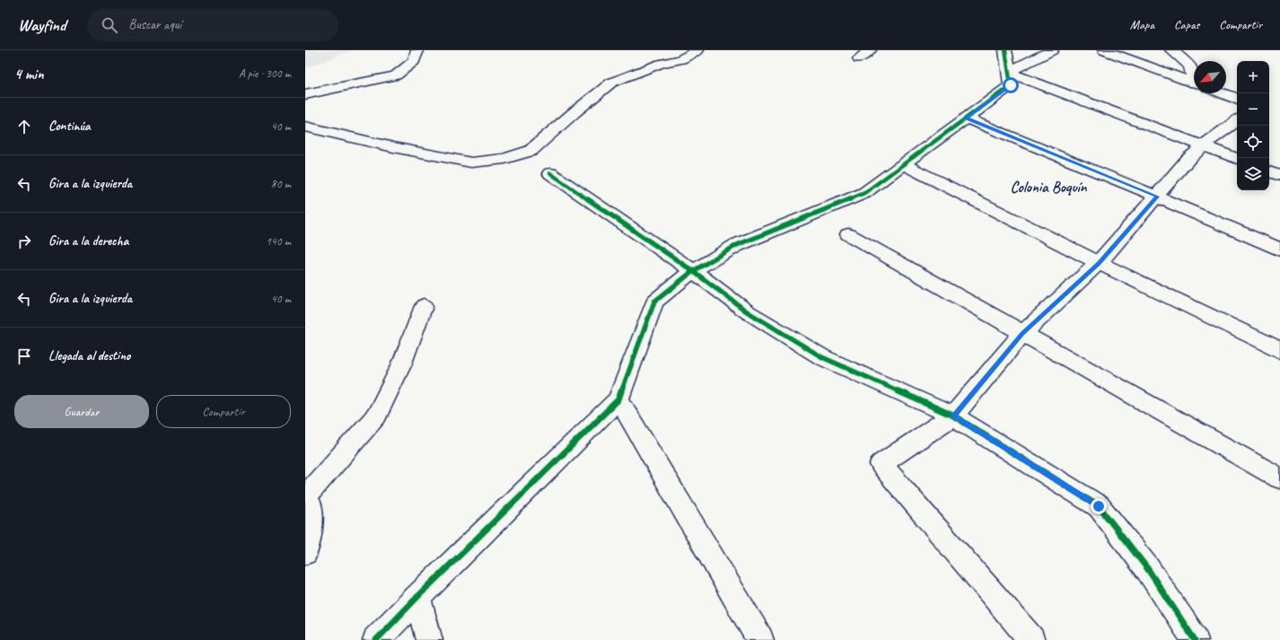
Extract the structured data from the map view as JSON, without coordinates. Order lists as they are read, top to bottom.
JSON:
{
  "districts": ["Colonia Boquín"],
  "north": "bottom left",
  "page": {
    "header": "Wayfind",
    "search": "Buscar aquí",
    "nav": ["Mapa", "Capas", "Compartir"],
    "heading": ["4 min", "A pie · 300 m"],
    "map_buttons": ["+", "−"],
    "list": [
      ["Continúa", "40 m"],
      ["Gira a la izquierda", "80 m"],
      ["Gira a la derecha", "140 m"],
      ["Gira a la izquierda", "40 m"],
      "Llegada al destino"
    ],
    "buttons": ["Guardar", "Compartir"]
  }
}
